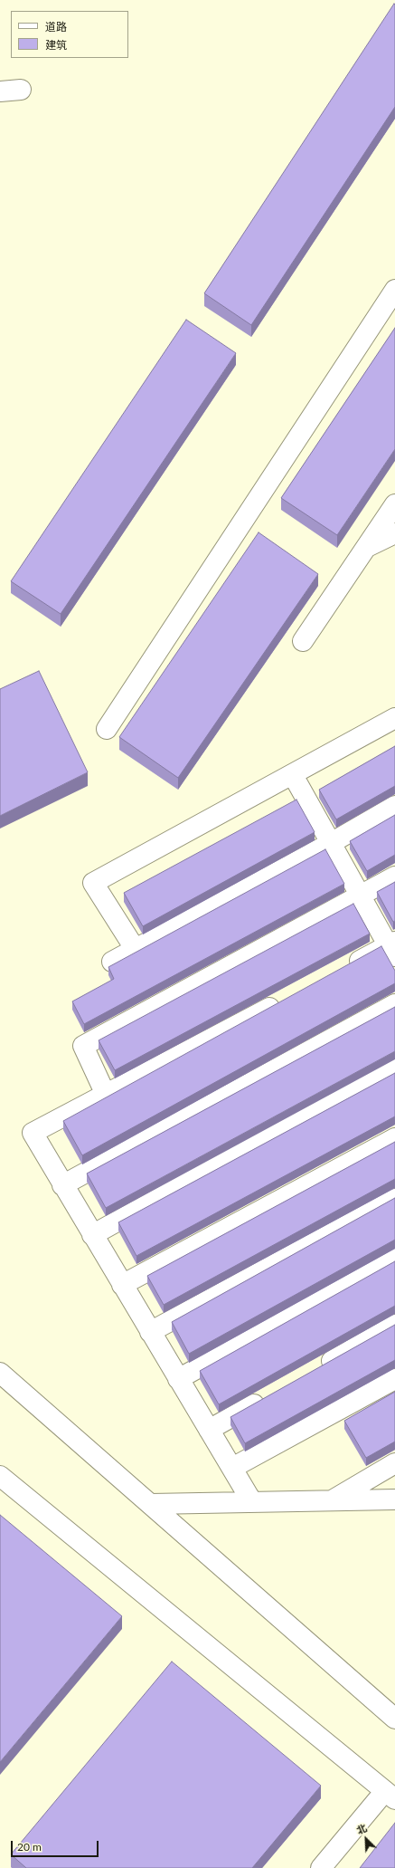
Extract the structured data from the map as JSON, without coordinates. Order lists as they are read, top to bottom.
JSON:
{
  "legend": ["道路", "建筑"],
  "scale_bar": "20 m",
  "north": "top left"
}
